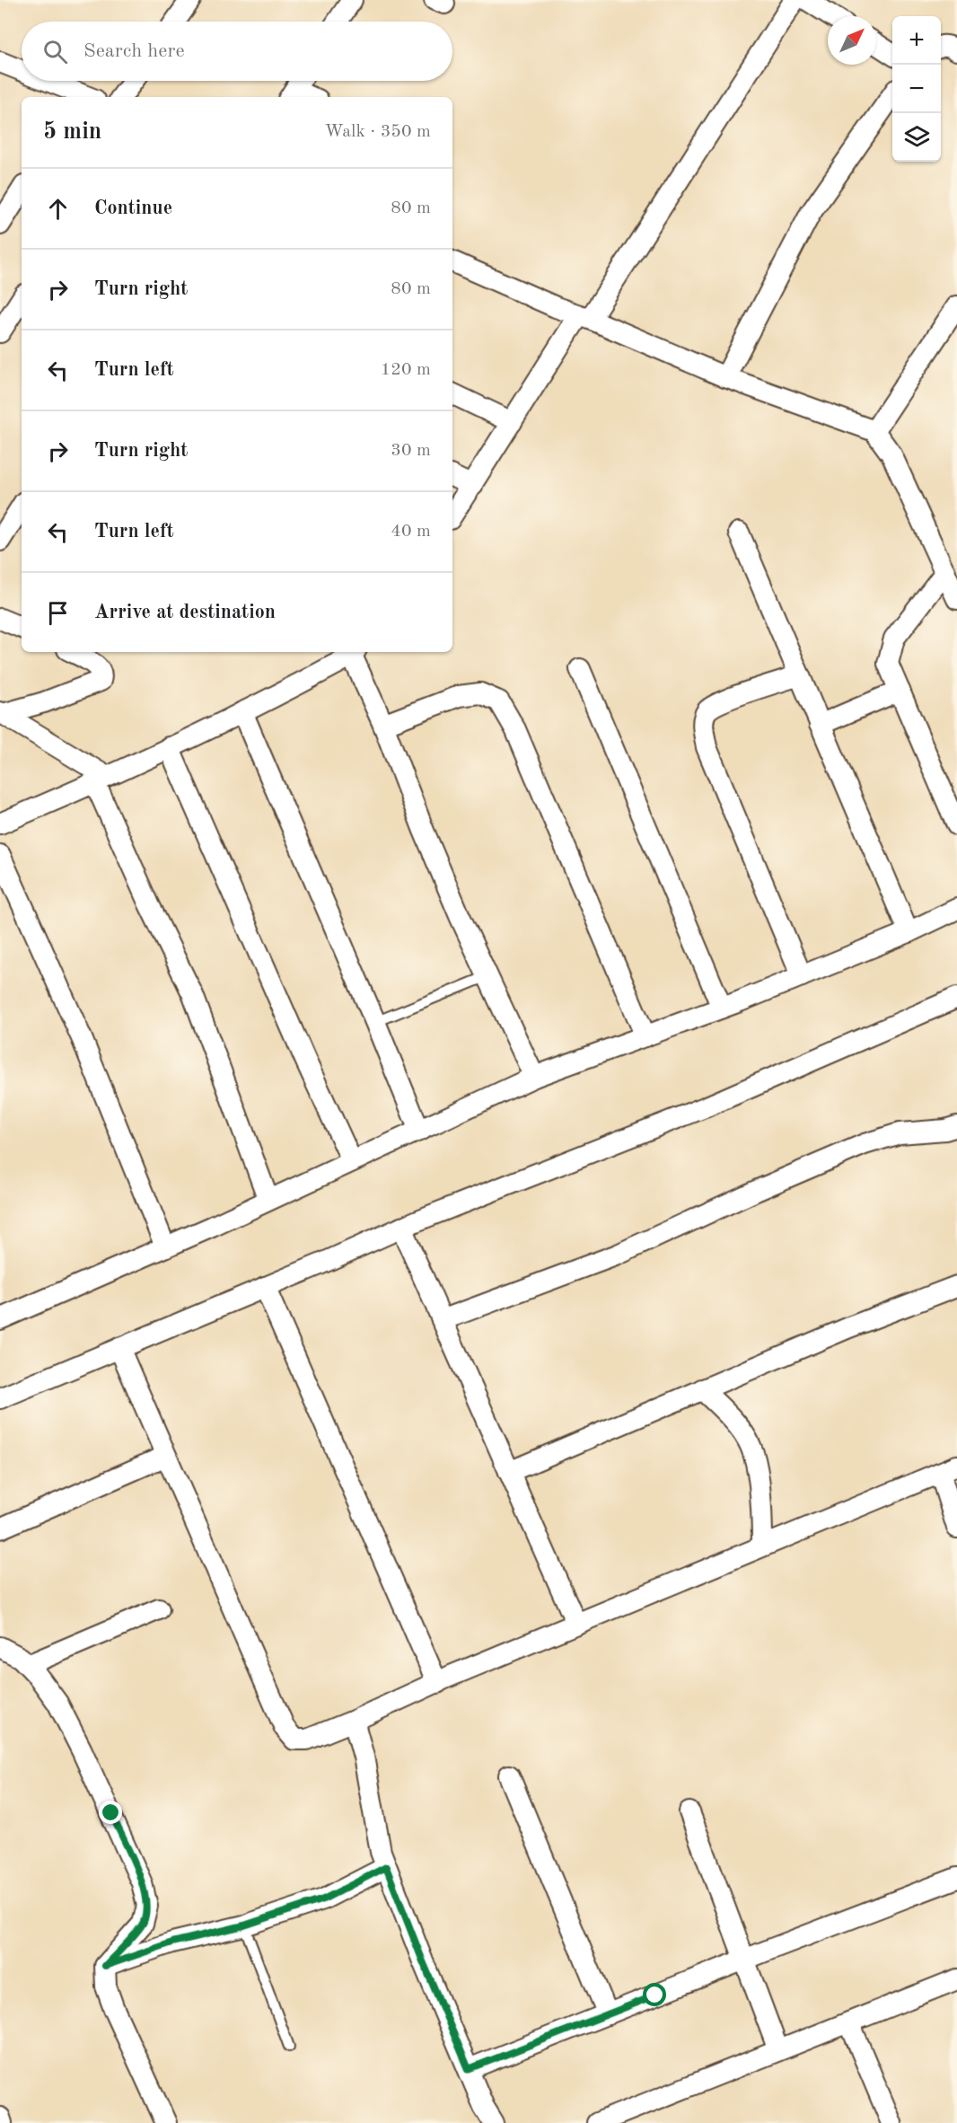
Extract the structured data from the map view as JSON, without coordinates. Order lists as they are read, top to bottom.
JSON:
{
  "north": "top right",
  "page": {
    "map_buttons": ["+", "−"],
    "search": "Search here",
    "heading": ["5 min", "Walk · 350 m"],
    "list": [
      ["Continue", "80 m"],
      ["Turn right", "80 m"],
      ["Turn left", "120 m"],
      ["Turn right", "30 m"],
      ["Turn left", "40 m"],
      "Arrive at destination"
    ]
  }
}
